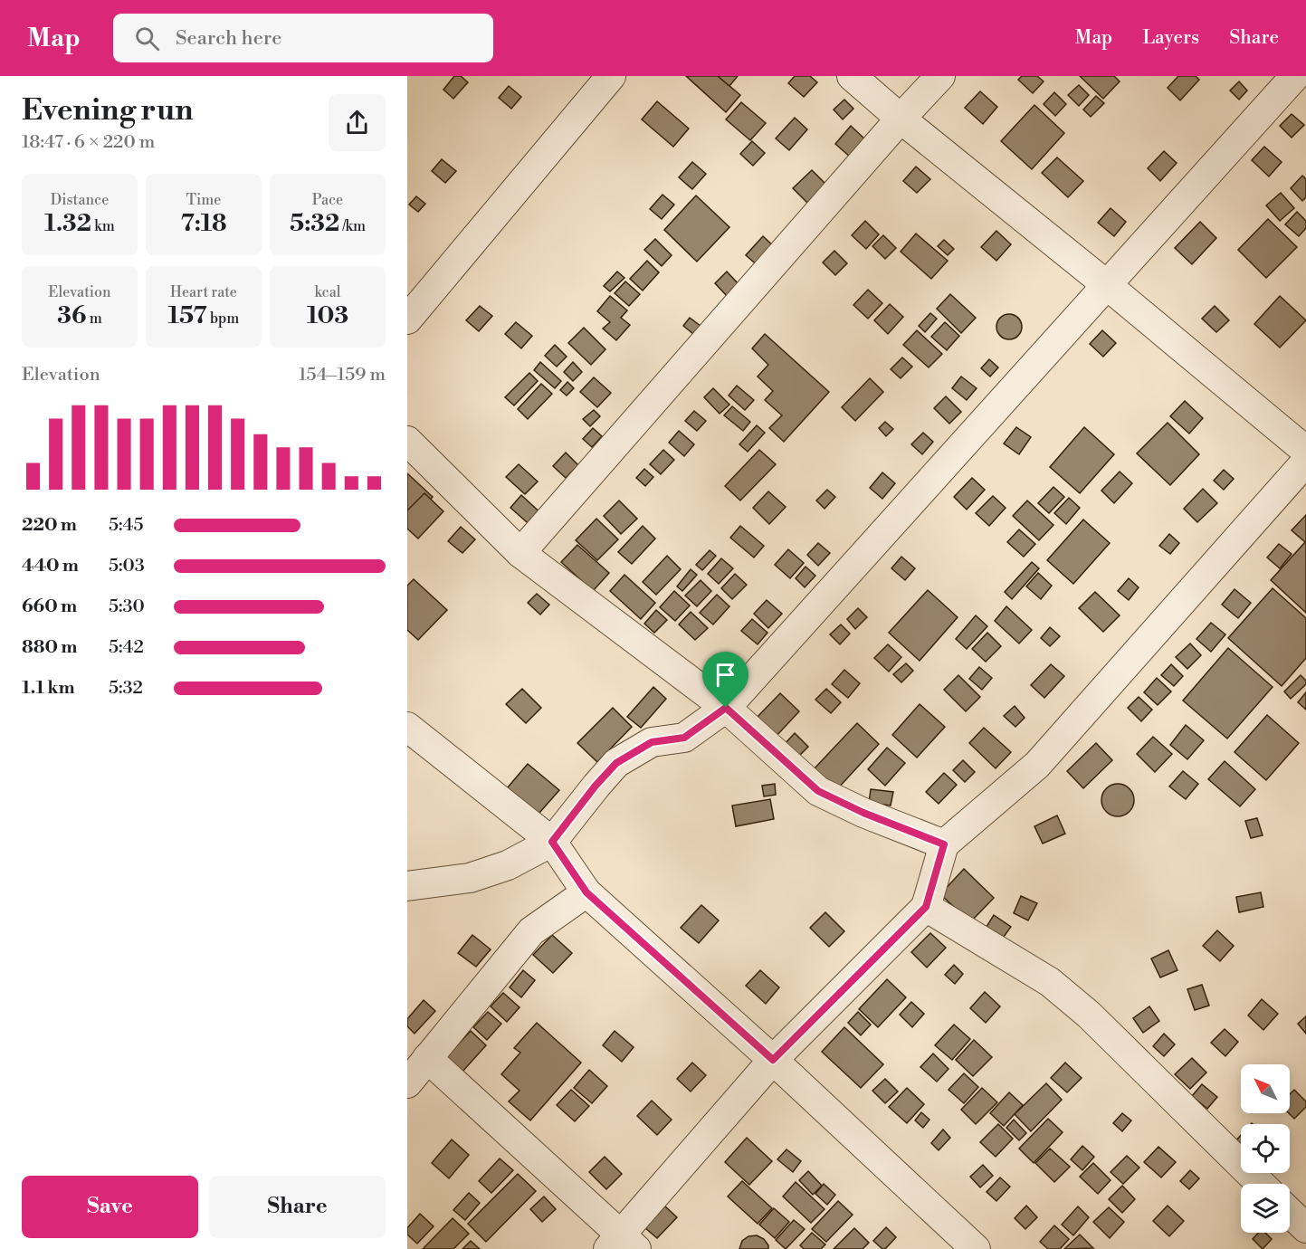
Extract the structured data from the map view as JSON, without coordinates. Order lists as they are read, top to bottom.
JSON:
{
  "north": "top left",
  "page": {
    "header": "Map",
    "search": "Search here",
    "nav": ["Map", "Layers", "Share"],
    "heading": ["Evening run", "18:47 · 6 × 220 m"],
    "stats": [
      ["Distance", "1.32 km"],
      ["Time", "7:18"],
      ["Pace", "5:32 /km"],
      ["Elevation", "36 m"],
      ["Heart rate", "157 bpm"],
      ["kcal", "103"]
    ],
    "chart": ["Elevation", "154–159 m"],
    "list": [
      {
        "name": "220 m",
        "note": "5:45"
      },
      {
        "name": "440 m",
        "note": "5:03"
      },
      {
        "name": "660 m",
        "note": "5:30"
      },
      {
        "name": "880 m",
        "note": "5:42"
      },
      {
        "name": "1.1 km",
        "note": "5:32"
      }
    ],
    "buttons": ["Save", "Share"]
  }
}
